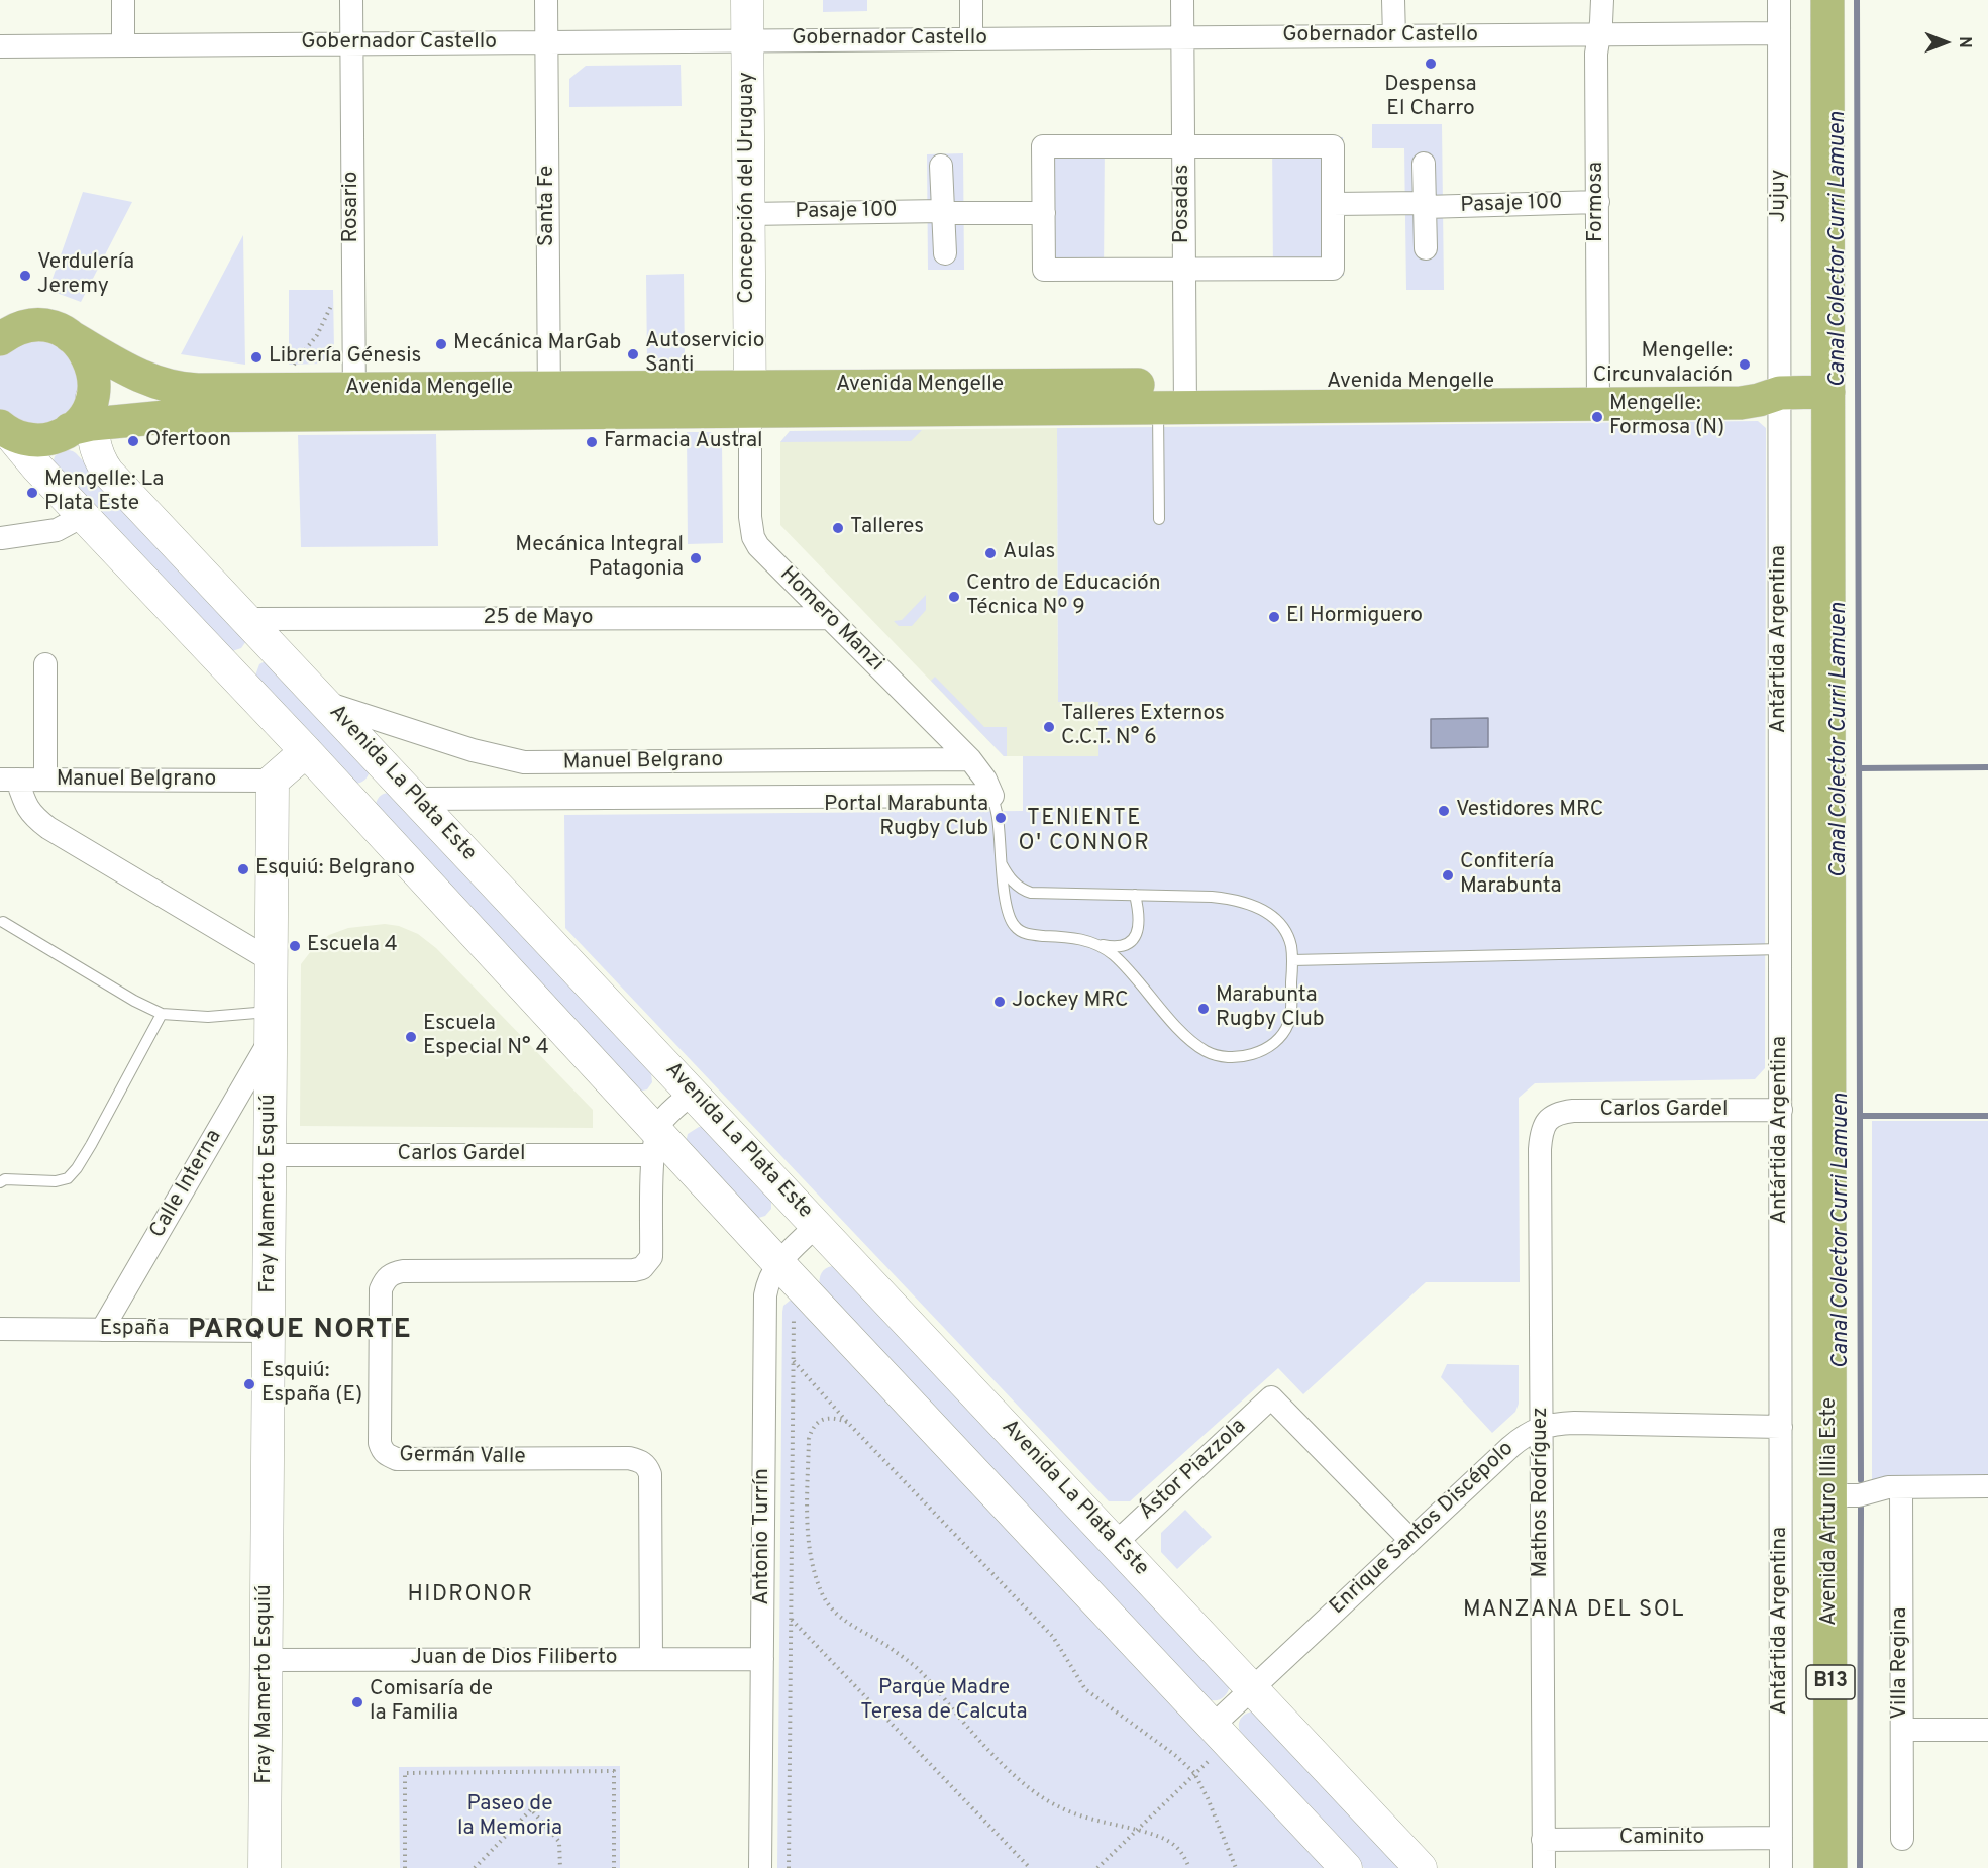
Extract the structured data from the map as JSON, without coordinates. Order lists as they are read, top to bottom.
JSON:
{
  "streets": {
    "main road": [
      "Concepción del Uruguay",
      "Avenida Mengelle",
      "Avenida La Plata Este",
      "Fray Mamerto Esquiú",
      "Avenida Arturo Illia Este",
      "B13"
    ],
    "street": [
      "Gobernador Castello",
      "Jujuy",
      "Formosa",
      "Posadas",
      "Pasaje 100",
      "Santa Fe",
      "Rosario",
      "25 de Mayo",
      "Homero Manzi",
      "Antártida Argentina",
      "Manuel Belgrano",
      "Carlos Gardel",
      "Calle Interna",
      "España",
      "Germán Valle",
      "Ástor Piazzola",
      "Mathos Rodríguez",
      "Enrique Santos Discépolo",
      "Antonio Turrín",
      "Juan de Dios Filiberto",
      "Villa Regina",
      "Caminito"
    ]
  },
  "crossings": [
    ["Gobernador Castello", "Concepción del Uruguay"],
    ["Gobernador Castello", "Jujuy"],
    ["Gobernador Castello", "Formosa"],
    ["Gobernador Castello", "Posadas"],
    ["Gobernador Castello", "Santa Fe"],
    ["Gobernador Castello", "Rosario"],
    ["Concepción del Uruguay", "Pasaje 100"],
    ["Concepción del Uruguay", "Avenida Mengelle"],
    ["Concepción del Uruguay", "Homero Manzi"],
    ["Jujuy", "Avenida Mengelle"],
    ["Jujuy", "Antártida Argentina"],
    ["Formosa", "Pasaje 100"],
    ["Formosa", "Avenida Mengelle"],
    ["Posadas", "Avenida Mengelle"],
    ["Santa Fe", "Avenida Mengelle"],
    ["Rosario", "Avenida Mengelle"],
    ["Avenida Mengelle", "Homero Manzi"],
    ["Avenida Mengelle", "Antártida Argentina"],
    ["Avenida Mengelle", "Avenida La Plata Este"],
    ["Avenida Mengelle", "Avenida Arturo Illia Este"],
    ["25 de Mayo", "Homero Manzi"],
    ["25 de Mayo", "Avenida La Plata Este"],
    ["Homero Manzi", "Manuel Belgrano"],
    ["Antártida Argentina", "Carlos Gardel"],
    ["Antártida Argentina", "Enrique Santos Discépolo"],
    ["Antártida Argentina", "Caminito"],
    ["Manuel Belgrano", "Avenida La Plata Este"],
    ["Manuel Belgrano", "Fray Mamerto Esquiú"],
    ["Avenida La Plata Este", "Ástor Piazzola"],
    ["Avenida La Plata Este", "Enrique Santos Discépolo"],
    ["Avenida La Plata Este", "Antonio Turrín"],
    ["Carlos Gardel", "Fray Mamerto Esquiú"],
    ["Carlos Gardel", "Germán Valle"],
    ["Carlos Gardel", "Mathos Rodríguez"],
    ["Calle Interna", "Fray Mamerto Esquiú"],
    ["Calle Interna", "España"],
    ["Fray Mamerto Esquiú", "España"],
    ["Fray Mamerto Esquiú", "Juan de Dios Filiberto"],
    ["Germán Valle", "Juan de Dios Filiberto"],
    ["Ástor Piazzola", "Enrique Santos Discépolo"],
    ["Mathos Rodríguez", "Enrique Santos Discépolo"],
    ["Mathos Rodríguez", "Caminito"],
    ["Antonio Turrín", "Juan de Dios Filiberto"]
  ],
  "districts": [
    "TENIENTE O' CONNOR",
    "PARQUE NORTE",
    "HIDRONOR",
    "MANZANA DEL SOL"
  ],
  "water": ["Canal Colector Curri Lamuen"],
  "parks": ["Parque Madre Teresa de Calcuta", "Paseo de la Memoria"],
  "places": [
    "Despensa El Charro",
    "Verdulería Jeremy",
    "Mecánica MarGab",
    "Autoservicio Santi",
    "Librería Génesis",
    "Mengelle: Circunvalación",
    "Mengelle: Formosa (N)",
    "Ofertoon",
    "Farmacia Austral",
    "Mengelle: La Plata Este",
    "Talleres",
    "Aulas",
    "Mecánica Integral Patagonia",
    "Centro de Educación Técnica Nº 9",
    "El Hormiguero",
    "Talleres Externos C.C.T. N° 6",
    "Vestidores MRC",
    "Portal Marabunta Rugby Club",
    "Esquiú: Belgrano",
    "Confitería Marabunta",
    "Escuela 4",
    "Jockey MRC",
    "Marabunta Rugby Club",
    "Escuela Especial N° 4",
    "Esquiú: España (E)",
    "Comisaría de la Familia"
  ],
  "north": "right"
}
